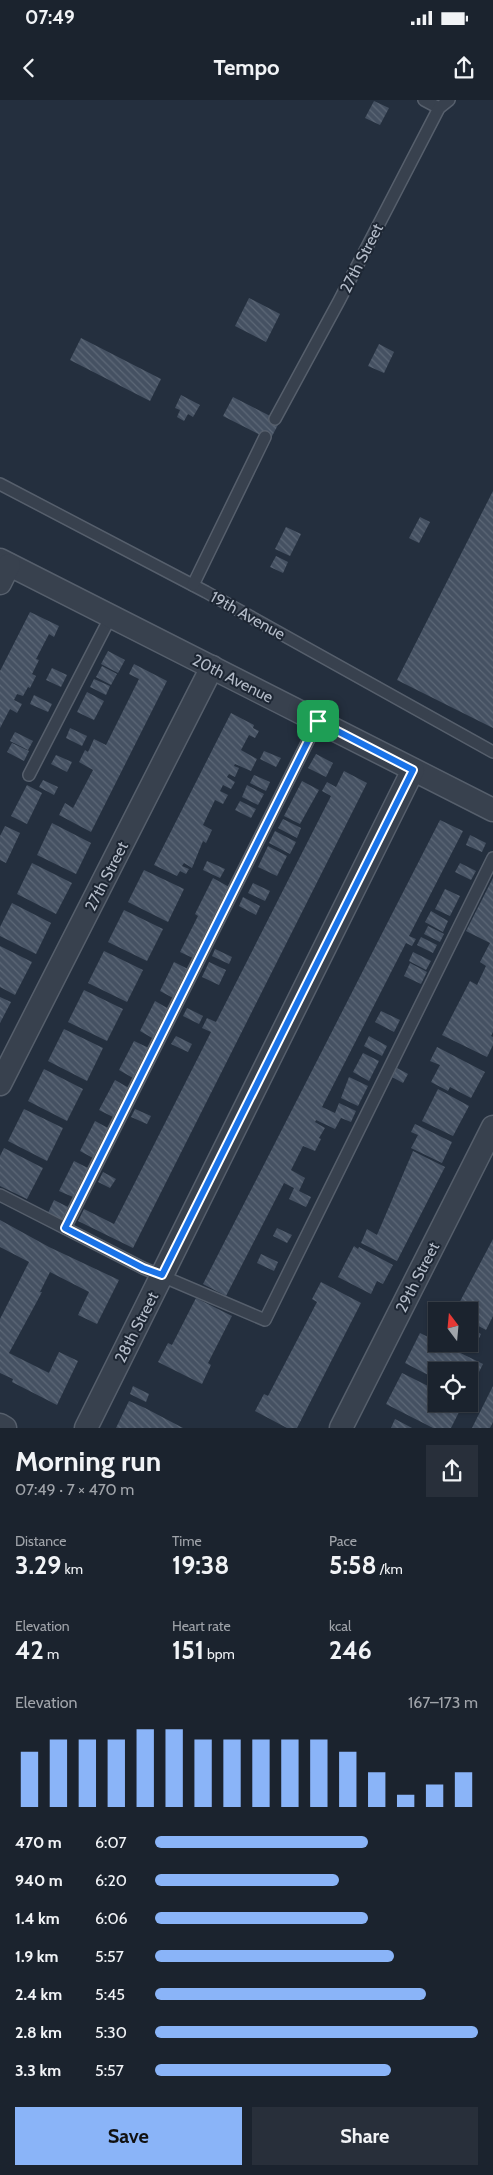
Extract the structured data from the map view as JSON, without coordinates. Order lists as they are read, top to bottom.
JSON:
{
  "streets": {
    "street": [
      "27th Street",
      "20th Avenue",
      "29th Street",
      "28th Street"
    ],
    "lane": ["19th Avenue"]
  },
  "crossings": [
    ["27th Street", "20th Avenue"],
    ["20th Avenue", "28th Street"]
  ],
  "north": "top",
  "page": {
    "status": "07:49",
    "header": "Tempo",
    "heading": ["Morning run", "07:49 · 7 × 470 m"],
    "stats": [
      ["Distance", "3.29 km"],
      ["Time", "19:38"],
      ["Pace", "5:58 /km"],
      ["Elevation", "42 m"],
      ["Heart rate", "151 bpm"],
      ["kcal", "246"]
    ],
    "chart": ["Elevation", "167–173 m"],
    "list": [
      {
        "name": "470 m",
        "note": "6:07"
      },
      {
        "name": "940 m",
        "note": "6:20"
      },
      {
        "name": "1.4 km",
        "note": "6:06"
      },
      {
        "name": "1.9 km",
        "note": "5:57"
      },
      {
        "name": "2.4 km",
        "note": "5:45"
      },
      {
        "name": "2.8 km",
        "note": "5:30"
      },
      {
        "name": "3.3 km",
        "note": "5:57"
      }
    ],
    "buttons": ["Save", "Share"]
  }
}
